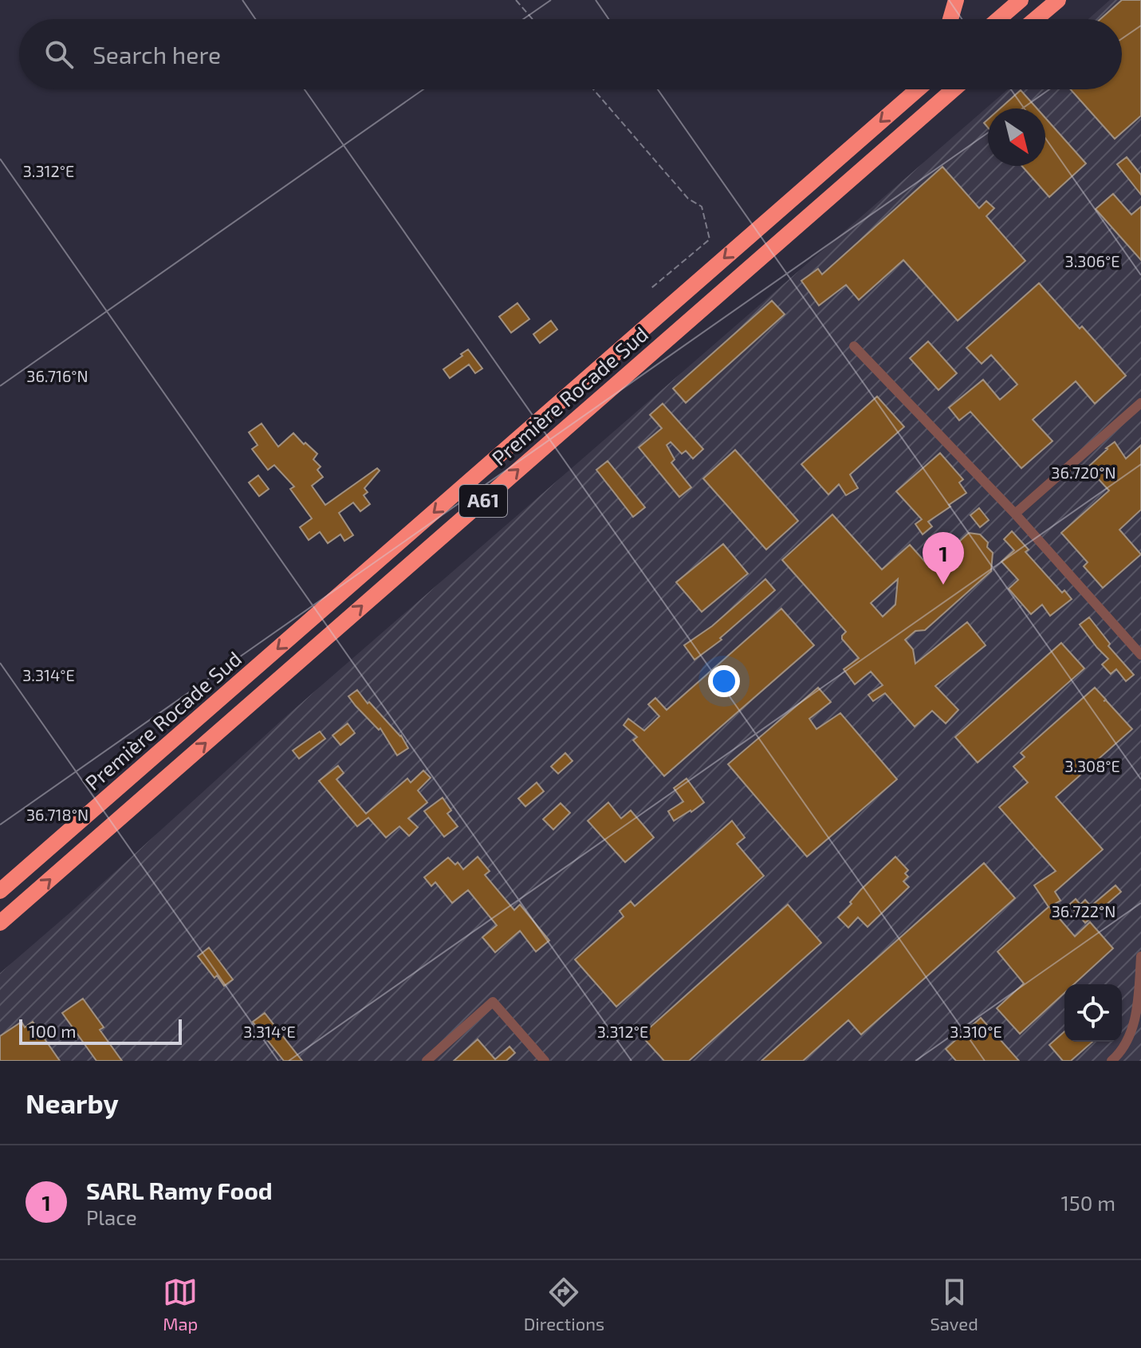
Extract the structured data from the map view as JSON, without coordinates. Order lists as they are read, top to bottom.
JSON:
{
  "streets": {
    "highway": ["Première Rocade Sud", "A61"]
  },
  "scale_bar": "100 m",
  "north": "bottom right",
  "page": {
    "search": "Search here",
    "pins": "1",
    "scale": "100 m",
    "heading": "Nearby",
    "list": [
      {
        "mark": "1",
        "name": "SARL Ramy Food",
        "note": "Place",
        "value": "150 m"
      }
    ],
    "nav": ["Map", "Directions", "Saved"]
  },
  "coordinates": [
    "3.312°E",
    "3.306°E",
    "36.716°N",
    "36.720°N",
    "3.314°E",
    "3.308°E",
    "36.718°N",
    "36.722°N",
    "3.310°E"
  ]
}
